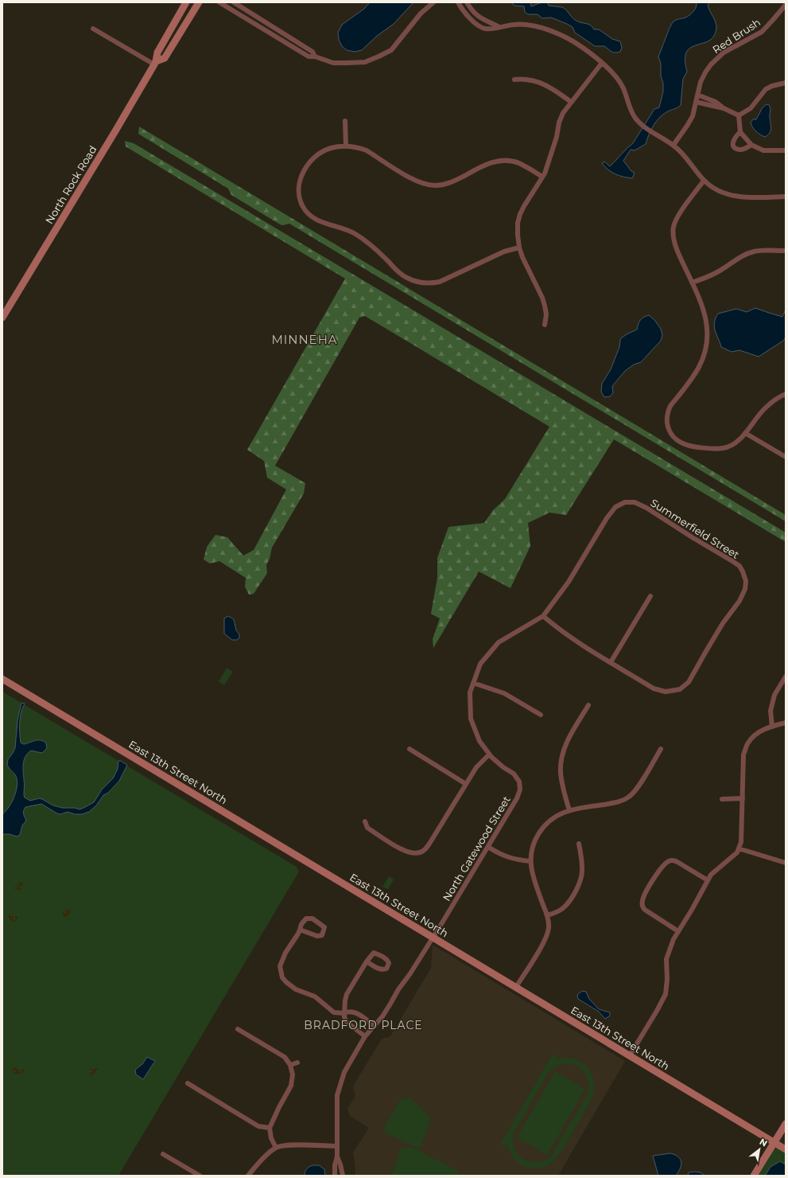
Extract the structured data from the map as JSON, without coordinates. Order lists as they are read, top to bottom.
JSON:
{
  "streets": {
    "main road": ["North Rock Road", "East 13th Street North"],
    "street": ["Red Brush", "Summerfield Street", "North Gatewood Street"]
  },
  "crossings": [
    ["Summerfield Street", "North Gatewood Street"],
    ["East 13th Street North", "North Gatewood Street"]
  ],
  "districts": ["MINNEHA", "BRADFORD PLACE"],
  "north": "top right"
}
